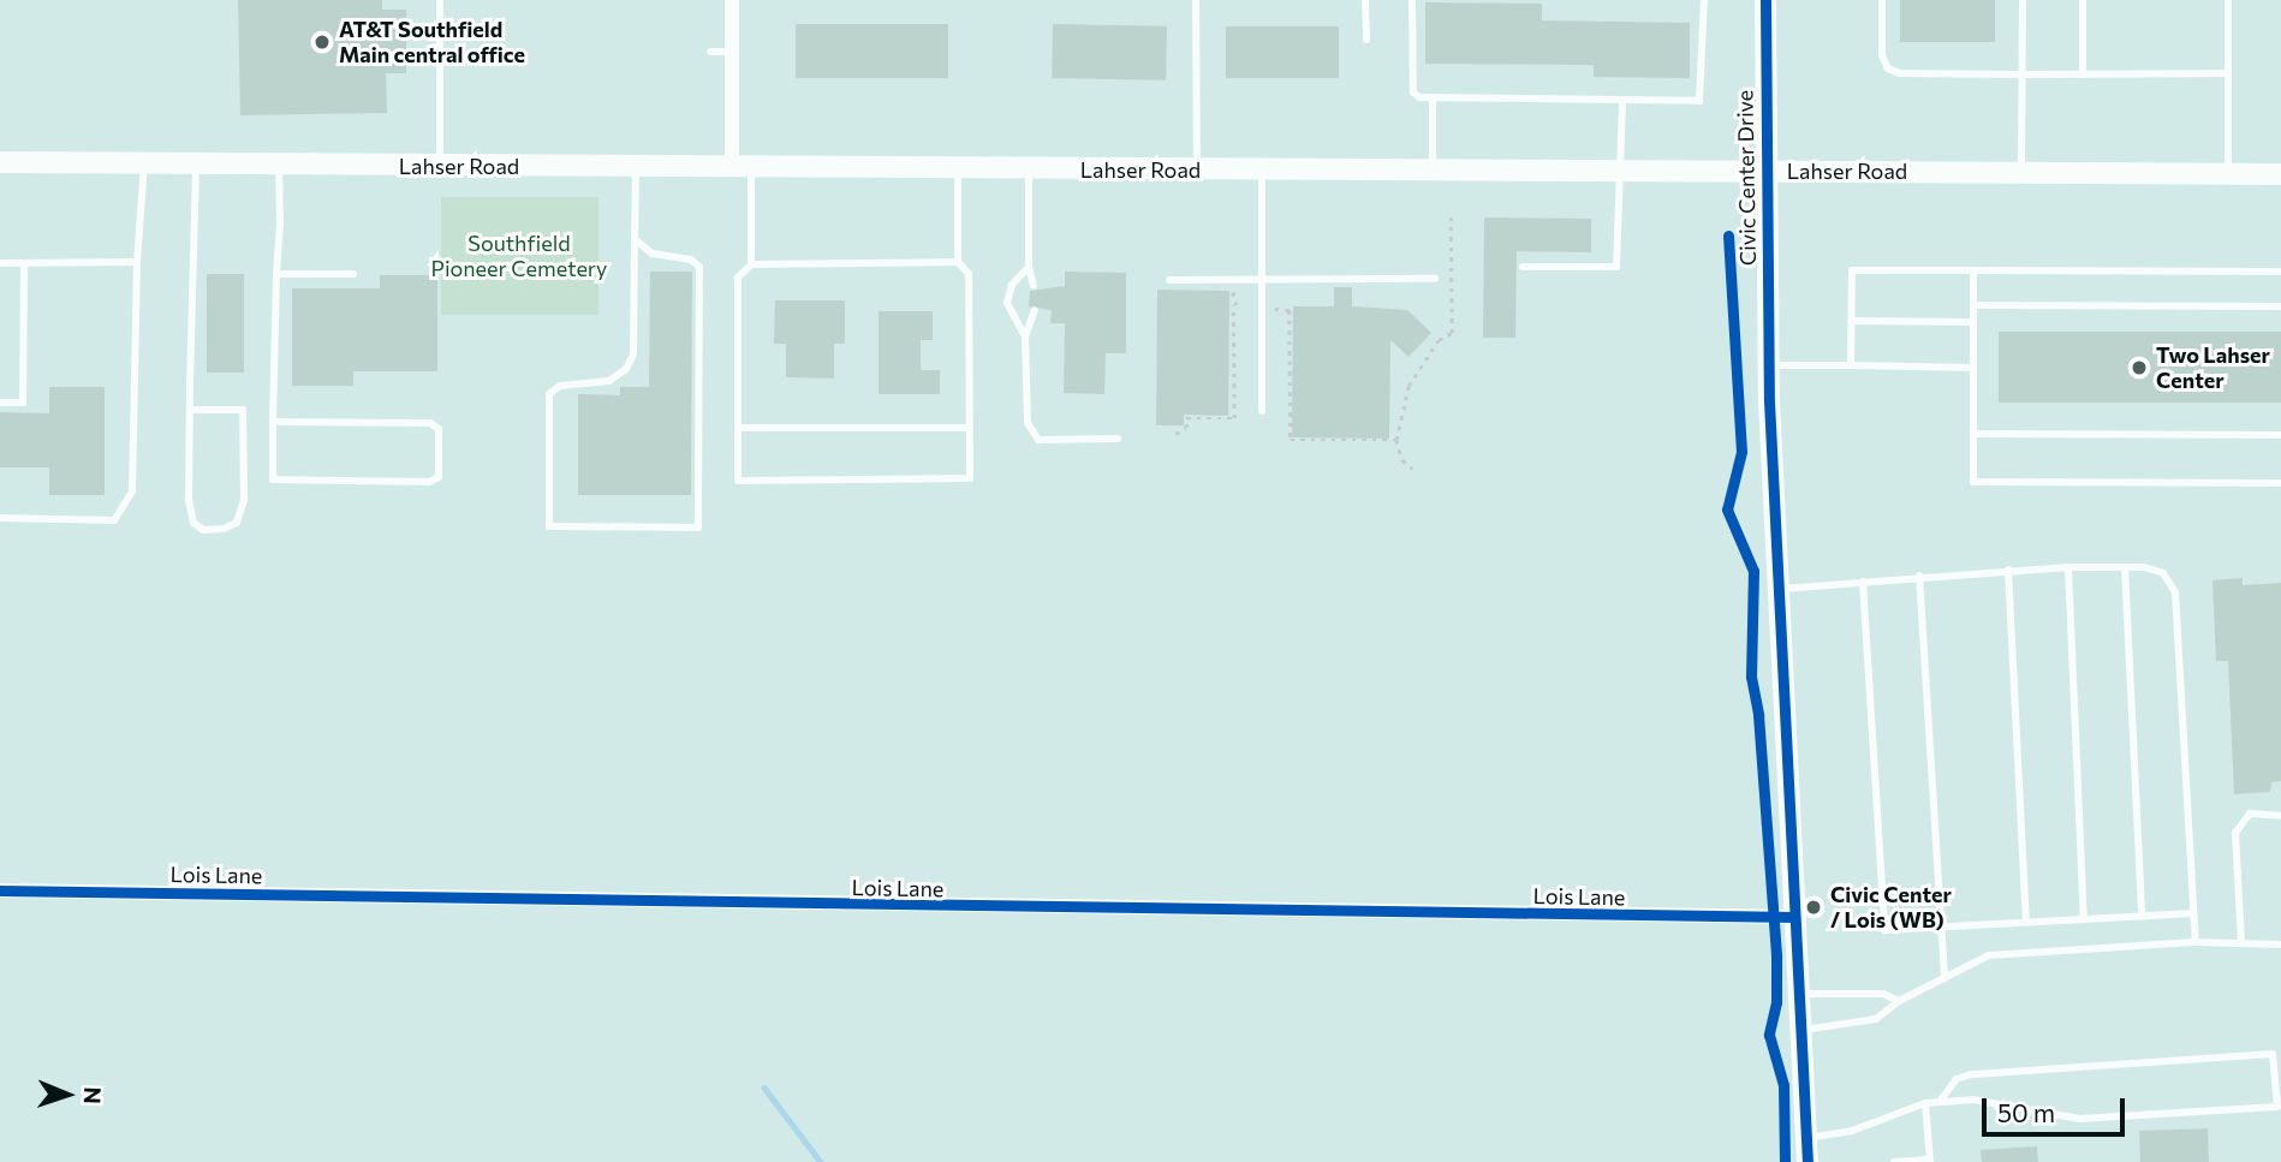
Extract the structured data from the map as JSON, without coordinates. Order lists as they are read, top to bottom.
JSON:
{
  "streets": {
    "main road": ["Lahser Road", "Civic Center Drive"],
    "street": ["Lois Lane"]
  },
  "crossings": [
    ["Lahser Road", "Civic Center Drive"],
    ["Civic Center Drive", "Lois Lane"]
  ],
  "parks": ["Southfield Pioneer Cemetery"],
  "places": ["AT&T Southfield Main central office", "Two Lahser Center", "Civic Center / Lois (WB)"],
  "scale_bar": "50 m",
  "north": "right"
}
